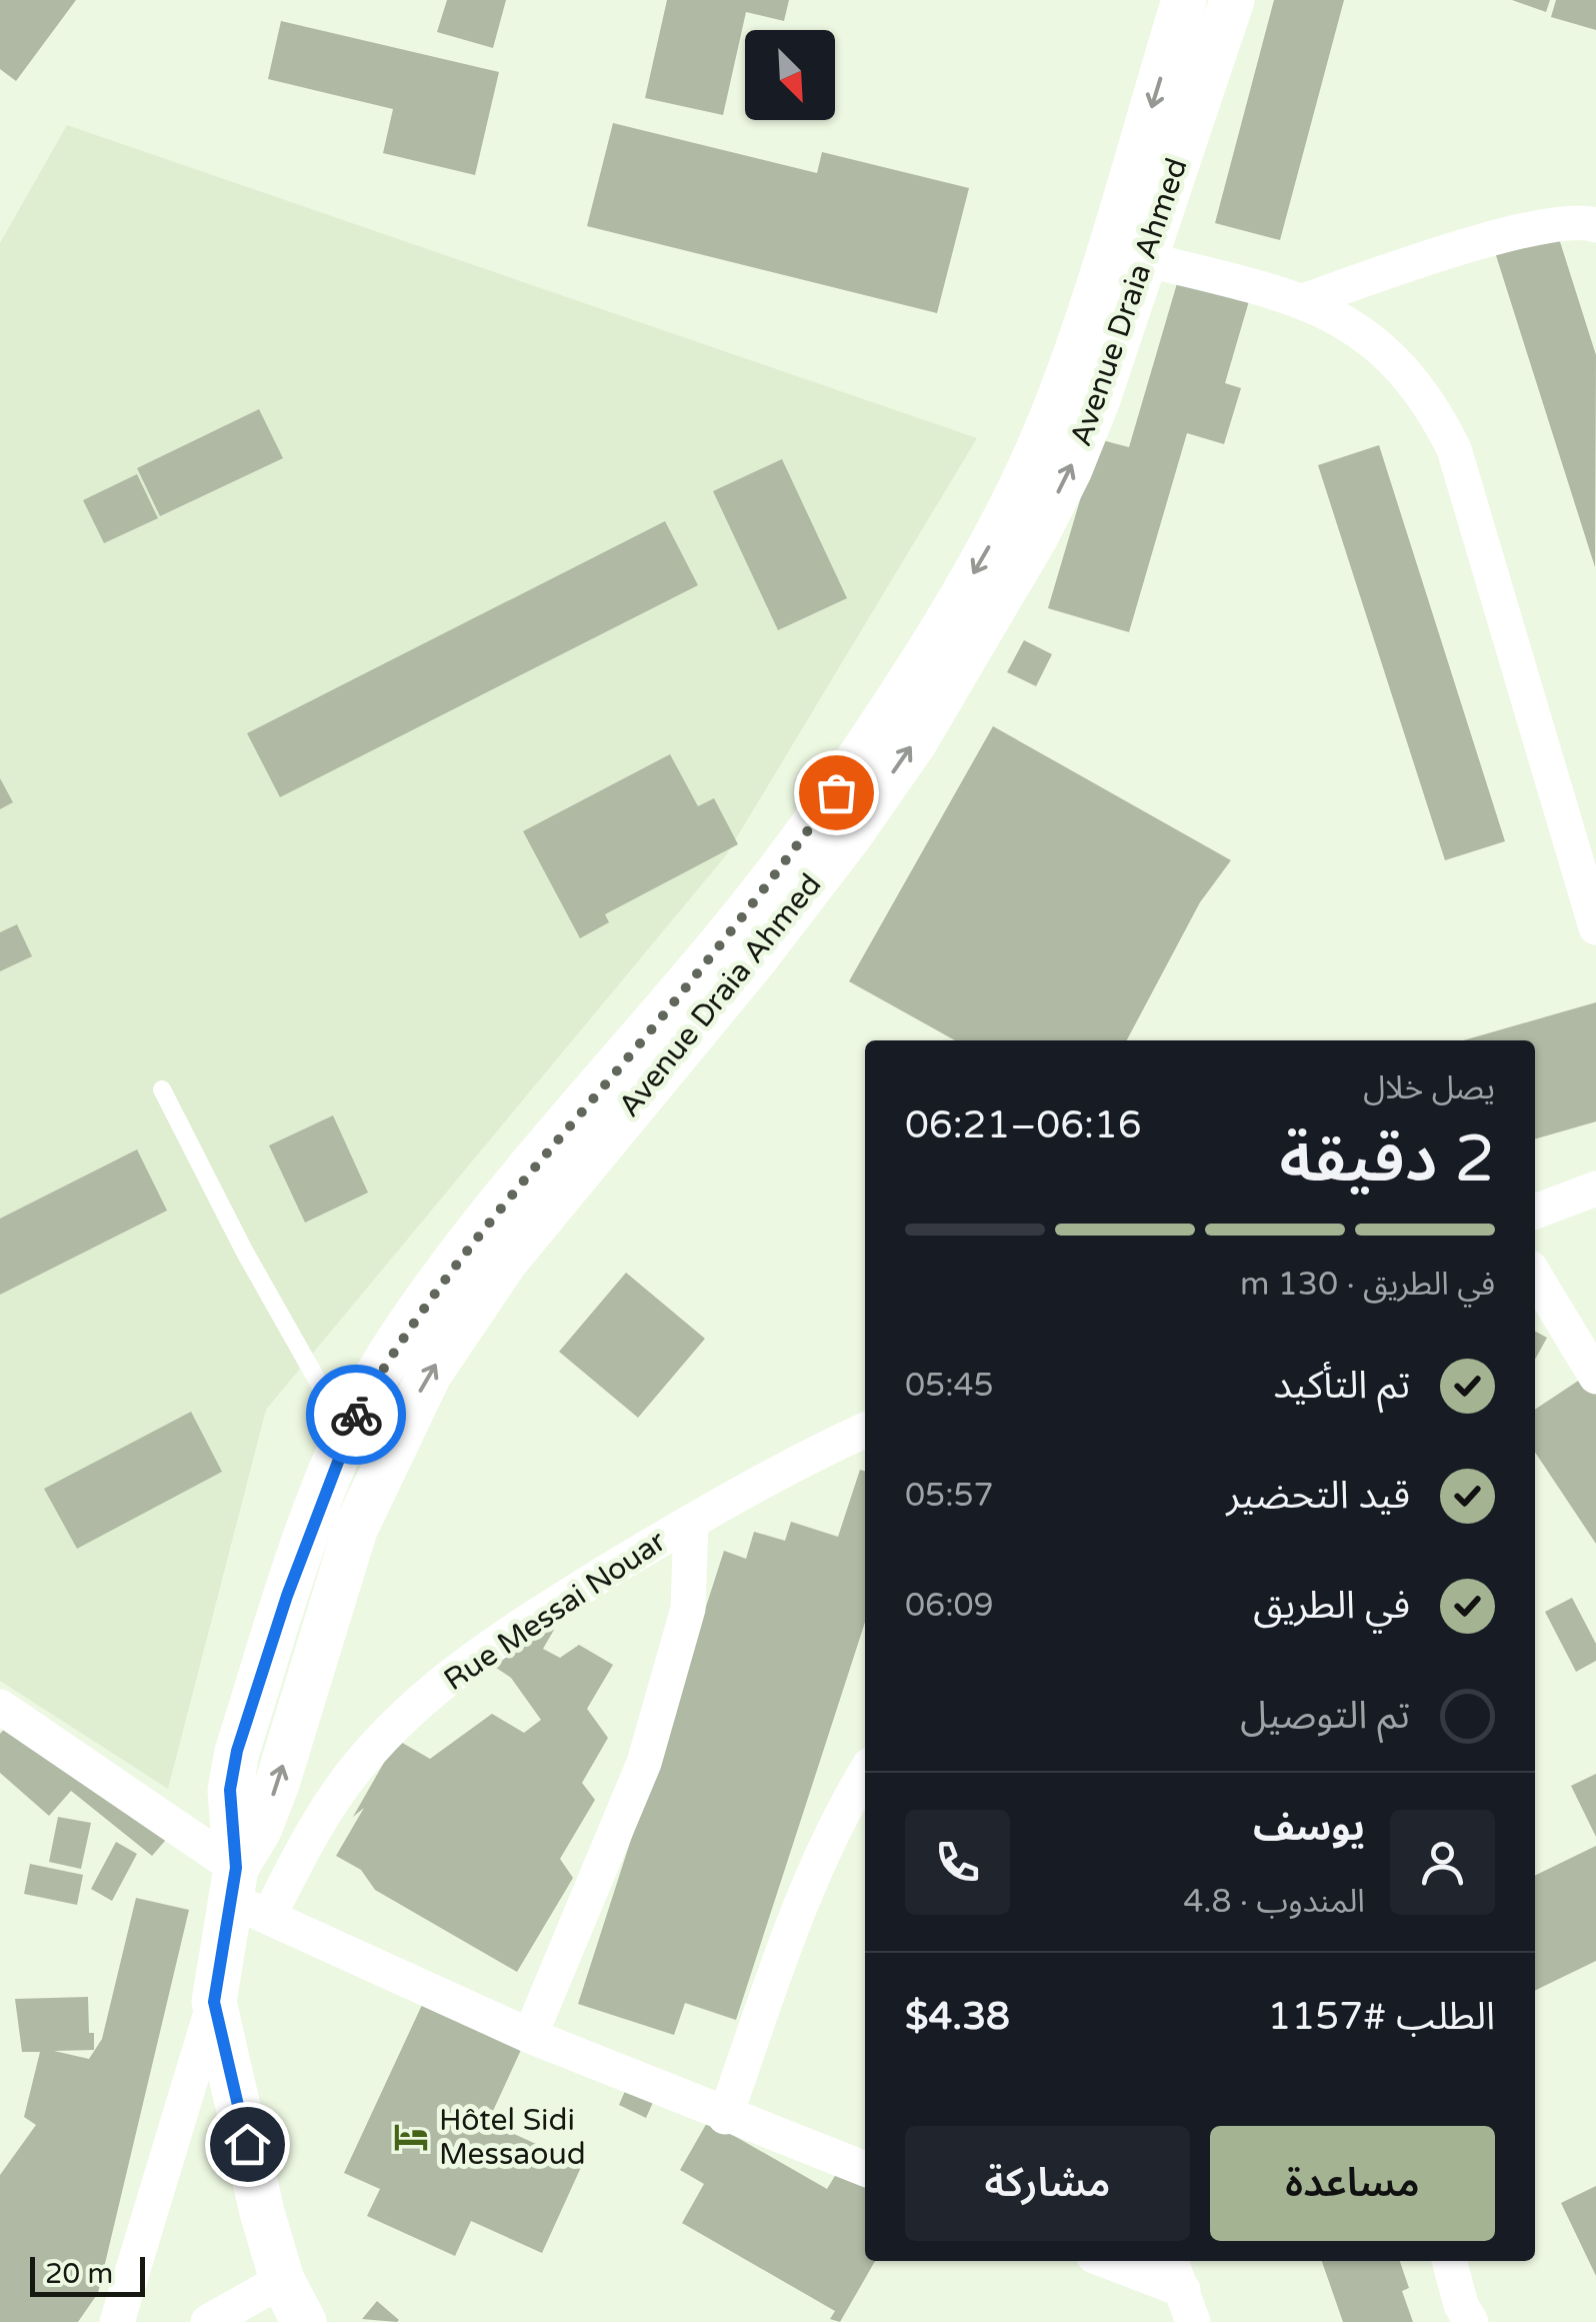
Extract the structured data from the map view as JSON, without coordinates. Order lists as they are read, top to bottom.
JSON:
{
  "streets": {
    "street": ["Avenue Draia Ahmed", "Rue Messai Nouar"]
  },
  "crossings": [
    ["Avenue Draia Ahmed", "Rue Messai Nouar"]
  ],
  "places": {
    "hotel": ["Hôtel Sidi Messaoud"]
  },
  "scale_bar": "20 m",
  "north": "bottom right",
  "page": {
    "heading": ["2 دقيقة", "يصل خلال", "06:16–06:21"],
    "panel": [
      "يوسف",
      "المندوب · 4.8",
      "الطلب #1157",
      "$4.38"
    ],
    "bar": "في الطريق · 130 m",
    "list": [
      ["تم التأكيد", "05:45"],
      ["قيد التحضير", "05:57"],
      ["في الطريق", "06:09"],
      "تم التوصيل"
    ],
    "buttons": ["مساعدة", "مشاركة"],
    "scale": "20 m"
  }
}
